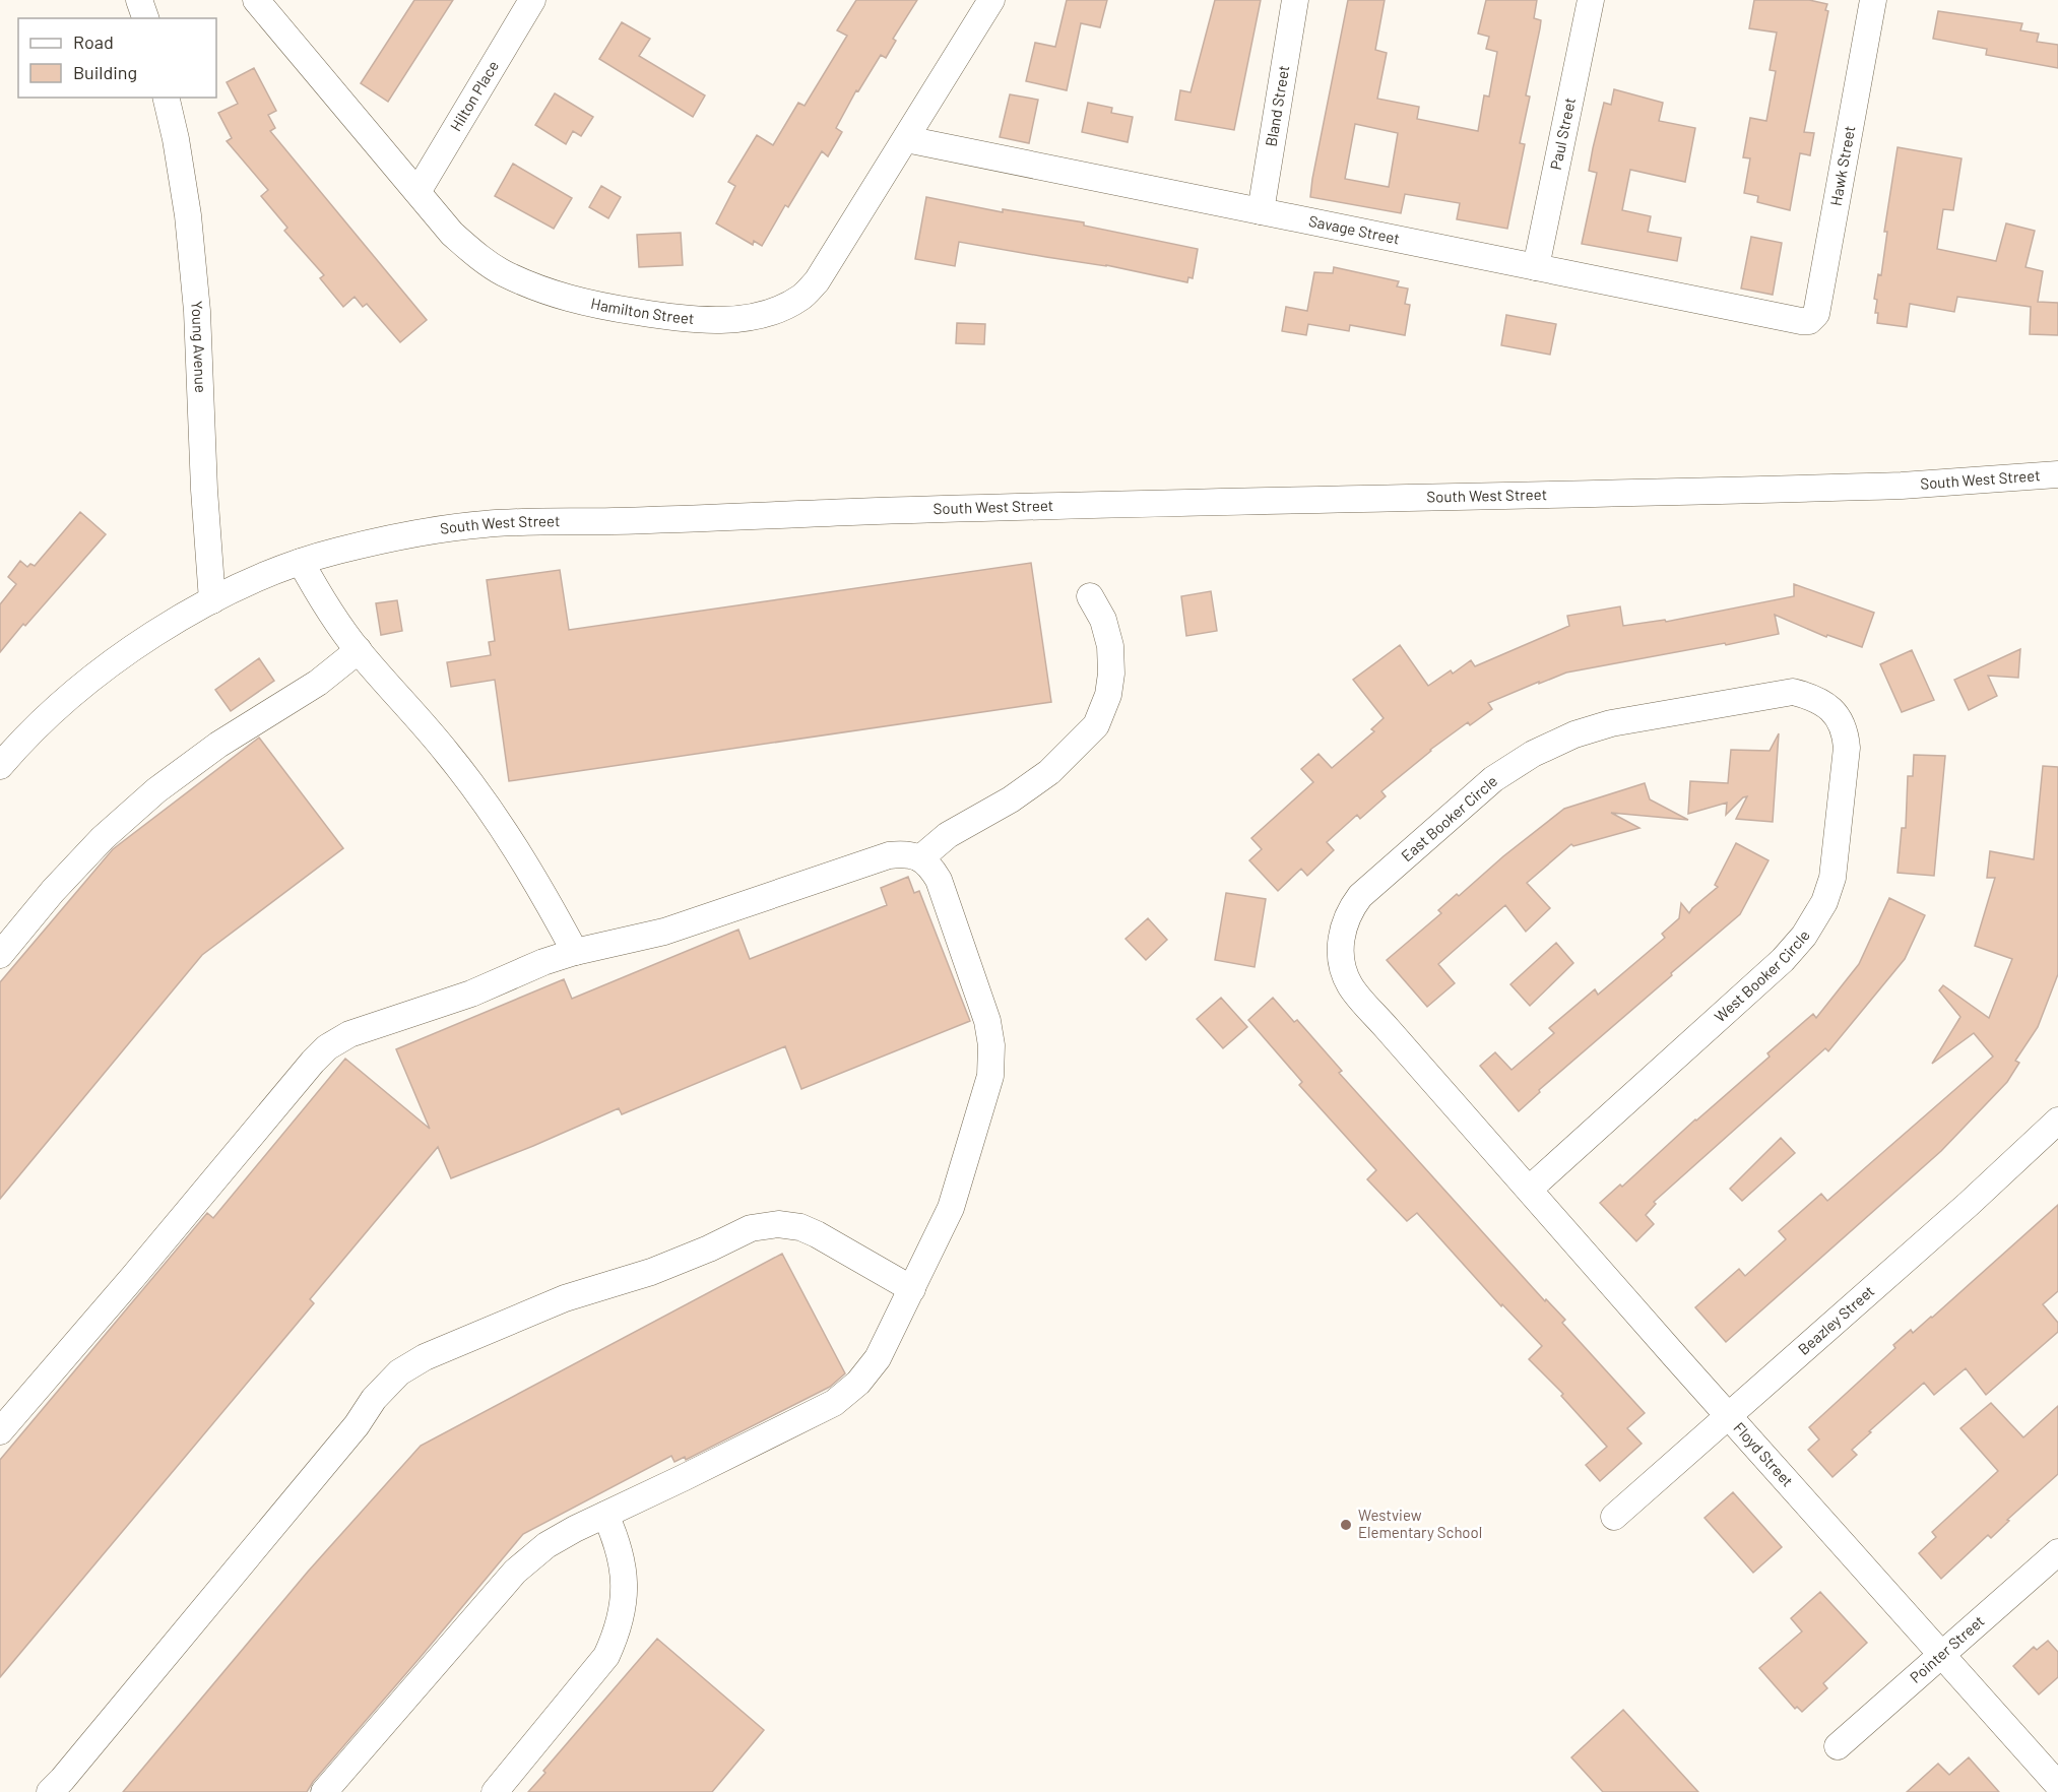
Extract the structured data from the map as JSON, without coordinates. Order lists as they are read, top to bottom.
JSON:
{
  "streets": {
    "street": [
      "Hilton Place",
      "Bland Street",
      "Paul Street",
      "Hawk Street",
      "Savage Street",
      "Hamilton Street",
      "Young Avenue",
      "South West Street",
      "East Booker Circle",
      "West Booker Circle",
      "Beazley Street",
      "Floyd Street",
      "Pointer Street"
    ]
  },
  "crossings": [
    ["Hilton Place", "Hamilton Street"],
    ["Bland Street", "Savage Street"],
    ["Paul Street", "Savage Street"],
    ["Hawk Street", "Savage Street"],
    ["Savage Street", "Hamilton Street"],
    ["Young Avenue", "South West Street"],
    ["East Booker Circle", "West Booker Circle"],
    ["East Booker Circle", "Floyd Street"],
    ["West Booker Circle", "Floyd Street"],
    ["Beazley Street", "Floyd Street"],
    ["Floyd Street", "Pointer Street"]
  ],
  "places": ["Westview Elementary School"],
  "legend": ["Road", "Building"]
}
